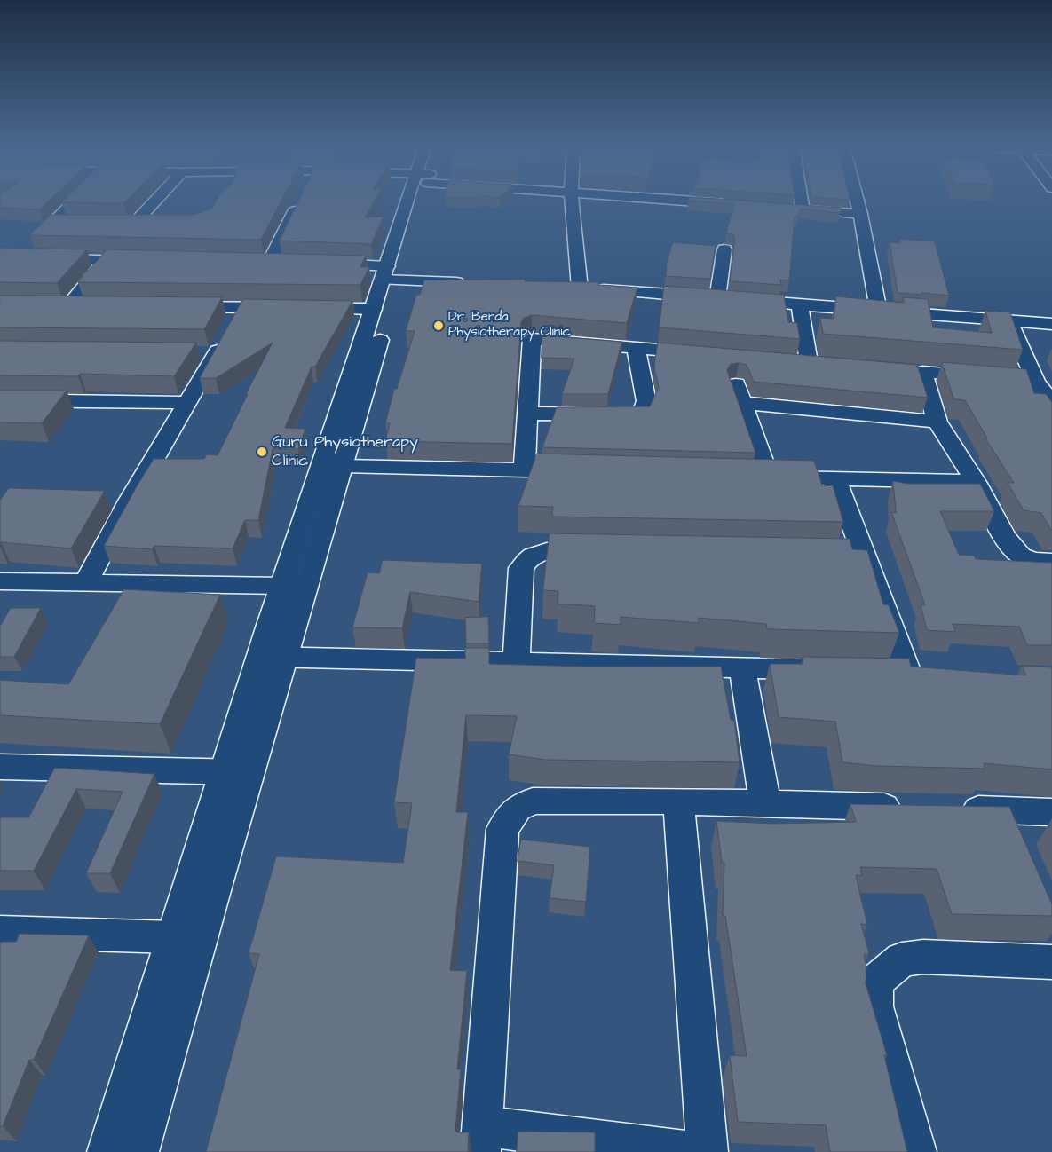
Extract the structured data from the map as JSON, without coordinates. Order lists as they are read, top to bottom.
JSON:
{
  "places": ["Dr. Benda Physiotherapy Clinic", "Guru Physiotherapy Clinic"]
}
